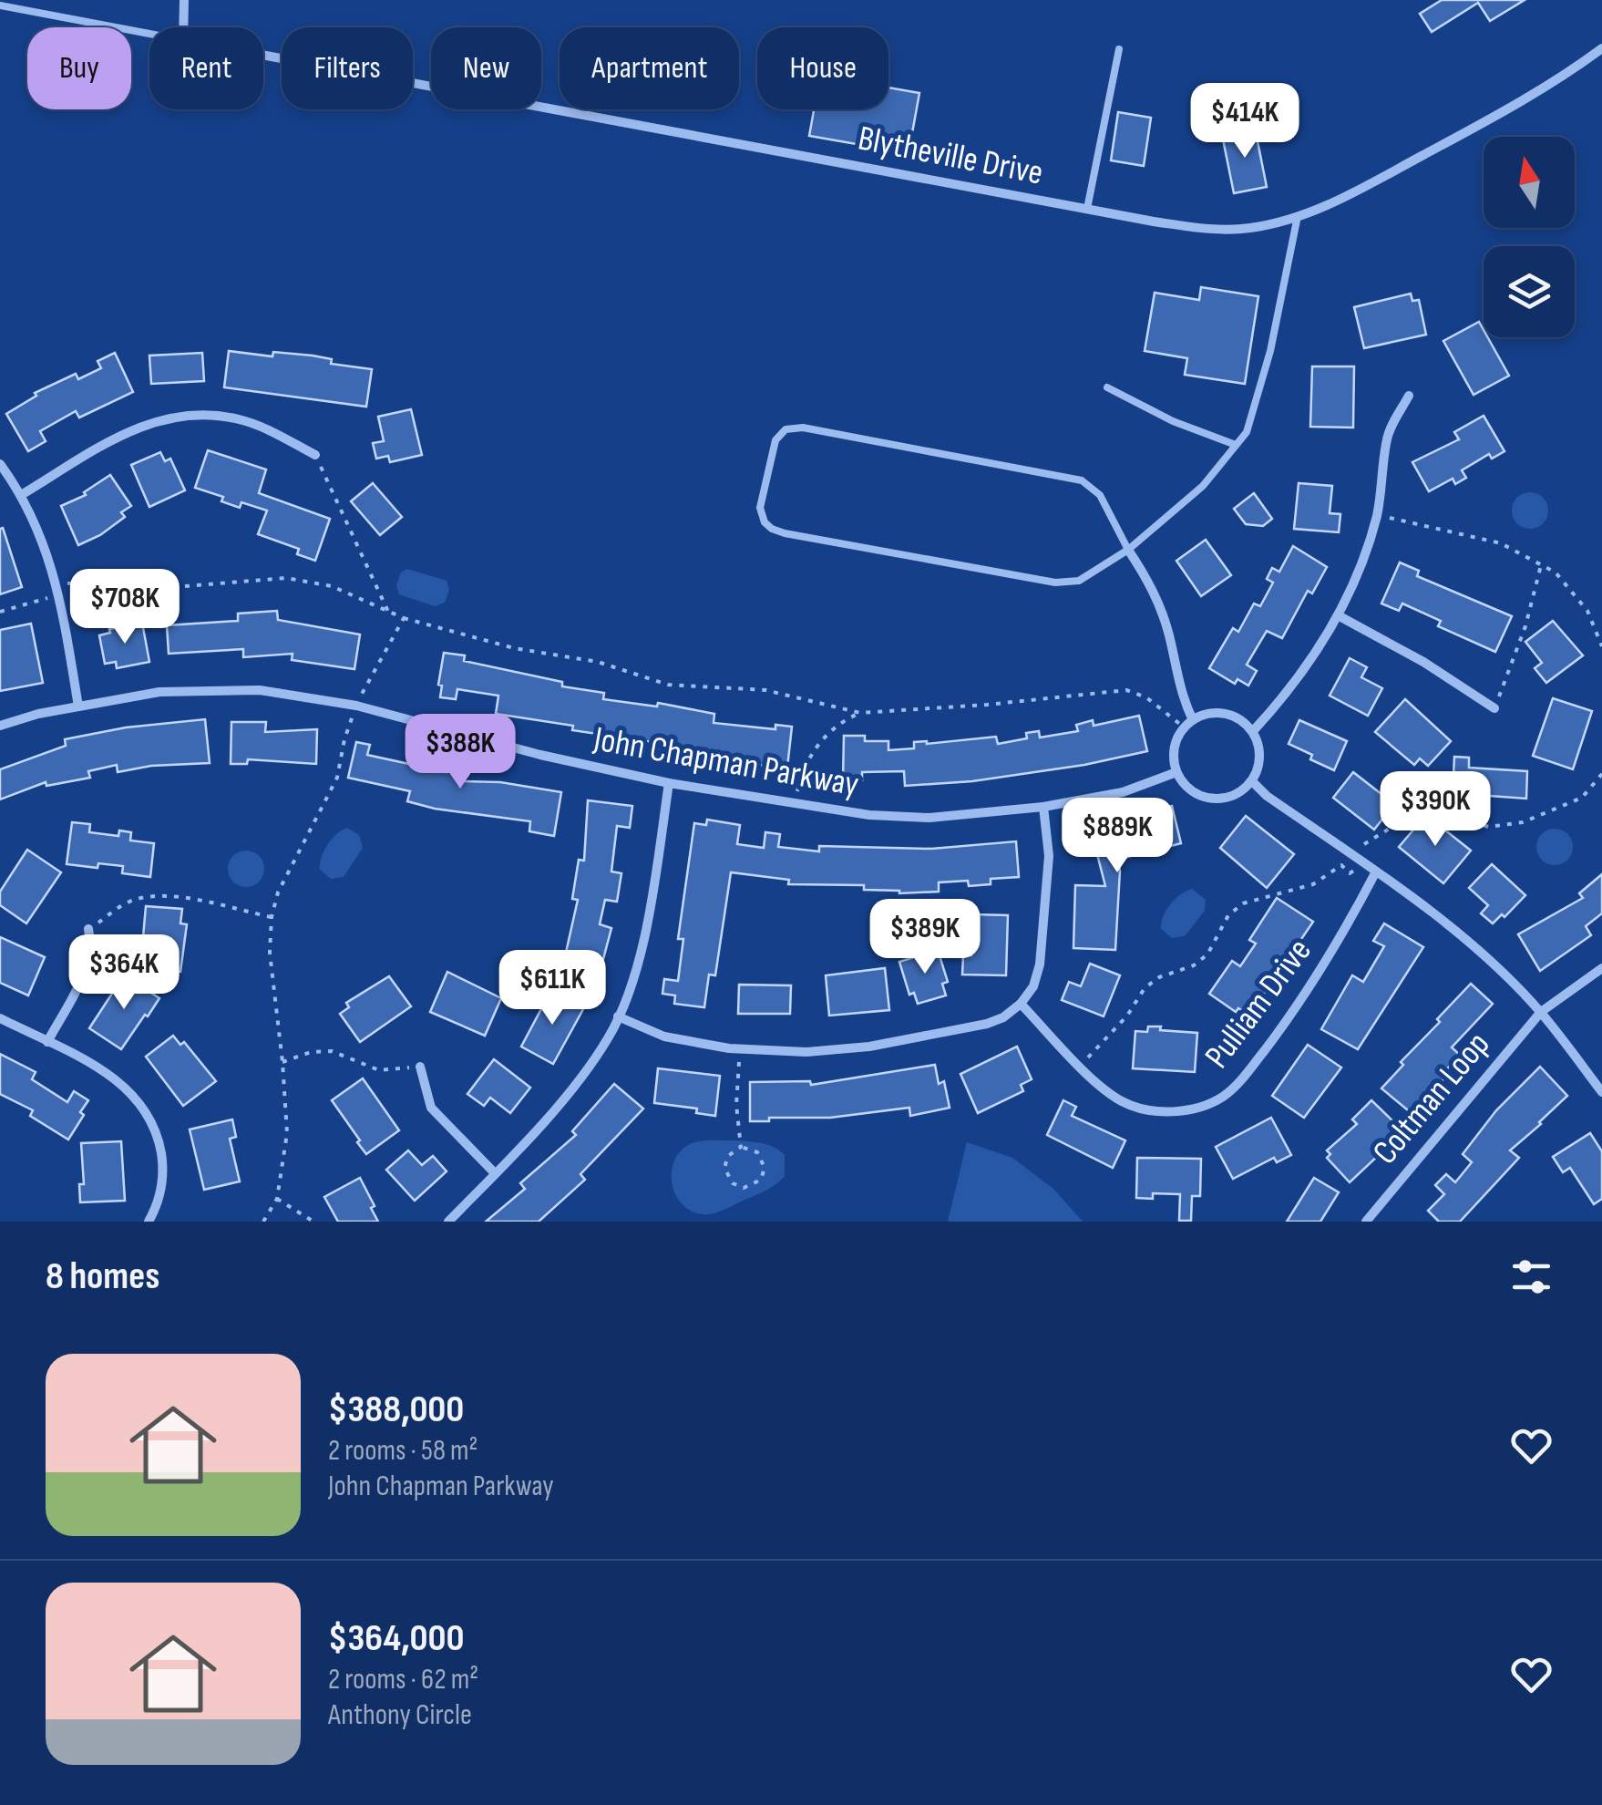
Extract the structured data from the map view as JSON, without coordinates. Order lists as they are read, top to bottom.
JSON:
{
  "streets": {
    "street": [
      "Blytheville Drive",
      "John Chapman Parkway",
      "Pulliam Drive",
      "Coltman Loop"
    ]
  },
  "north": "top",
  "page": {
    "chip": [
      "Buy",
      "Rent",
      "Filters",
      "New",
      "Apartment",
      "House"
    ],
    "price": [
      "$414K",
      "$708K",
      "$388K",
      "$390K",
      "$889K",
      "$389K",
      "$364K",
      "$611K"
    ],
    "heading": "8 homes",
    "list": [
      {
        "name": "$388,000",
        "note": "2 rooms · 58 m² · John Chapman Parkway"
      },
      {
        "name": "$364,000",
        "note": "2 rooms · 62 m² · Anthony Circle"
      }
    ]
  }
}
